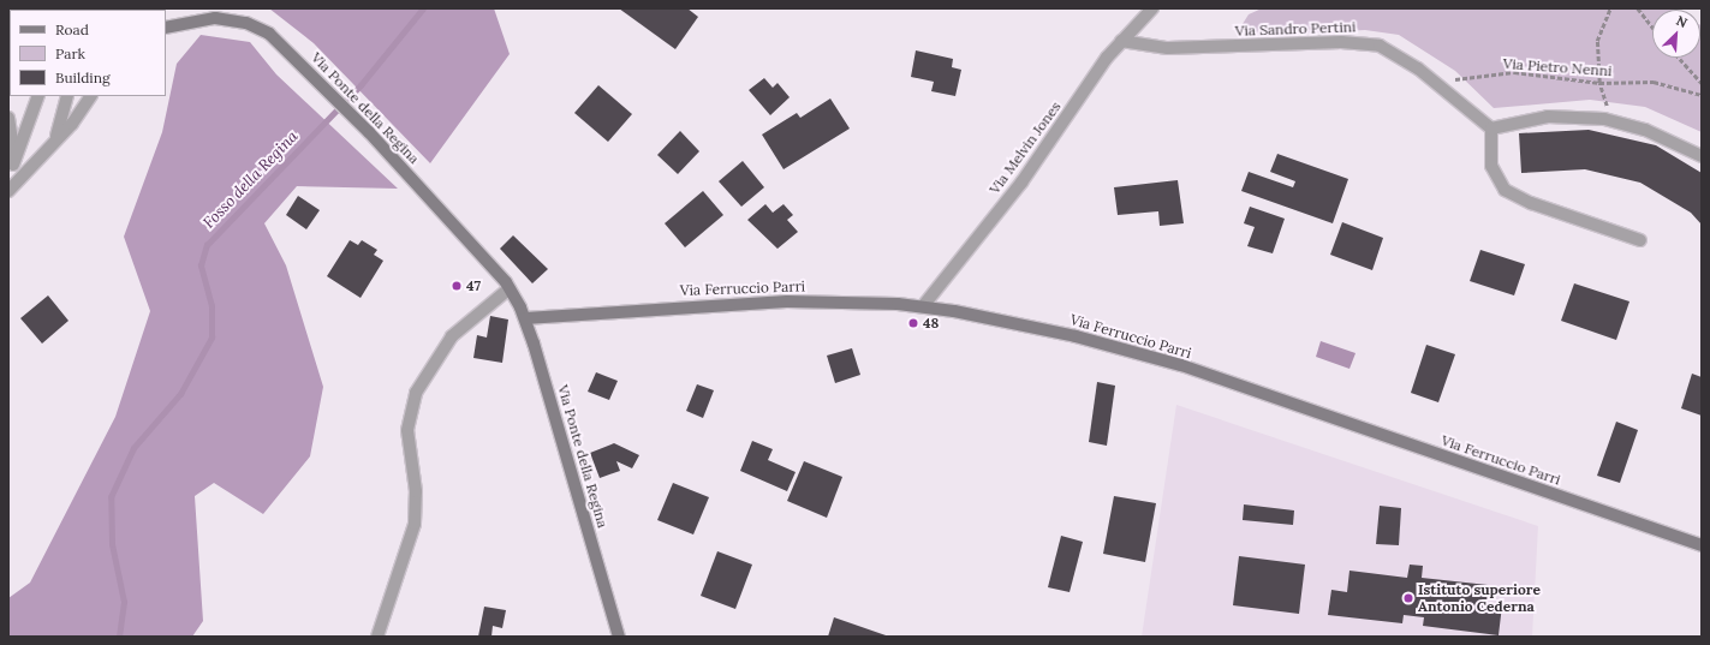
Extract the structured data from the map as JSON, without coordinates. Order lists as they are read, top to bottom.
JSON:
{
  "streets": {
    "street": [
      "Via Sandro Pertini",
      "Via Ponte della Regina",
      "Via Melvin Jones",
      "Via Ferruccio Parri"
    ],
    "path": ["Via Pietro Nenni"]
  },
  "crossings": [
    ["Via Sandro Pertini", "Via Pietro Nenni"],
    ["Via Sandro Pertini", "Via Melvin Jones"],
    ["Via Ponte della Regina", "Via Ferruccio Parri"],
    ["Via Melvin Jones", "Via Ferruccio Parri"]
  ],
  "water": ["Fosso della Regina"],
  "places": ["47", "48", "Istituto superiore Antonio Cederna"],
  "legend": ["Road", "Park", "Building"],
  "north": "top right"
}
